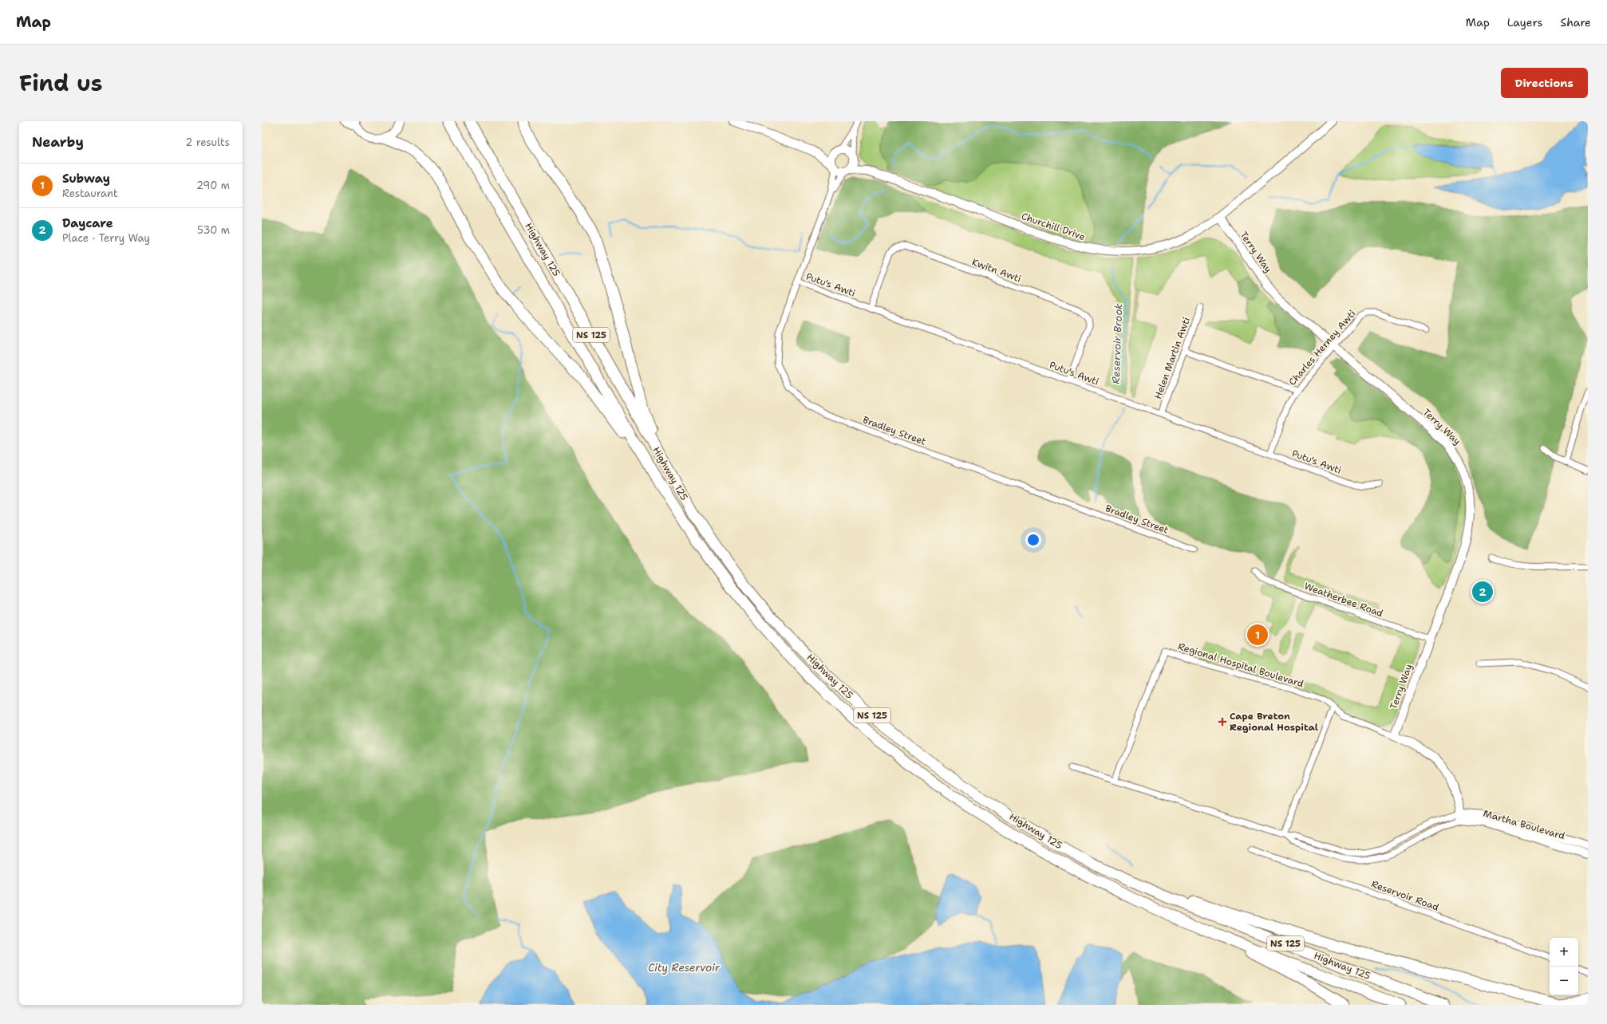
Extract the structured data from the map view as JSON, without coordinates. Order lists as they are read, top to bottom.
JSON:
{
  "streets": {
    "highway": ["Highway 125", "NS 125"],
    "street": [
      "Churchill Drive",
      "Terry Way",
      "Kwitn Awti",
      "Putu's Awti",
      "Charles Herney Awti",
      "Helen Martin Awti",
      "Bradley Street",
      "Weatherbee Road",
      "Regional Hospital Boulevard",
      "Martha Boulevard",
      "Reservoir Road"
    ]
  },
  "crossings": [
    ["Churchill Drive", "Terry Way"],
    ["Churchill Drive", "Bradley Street"],
    ["Terry Way", "Charles Herney Awti"],
    ["Terry Way", "Weatherbee Road"],
    ["Terry Way", "Regional Hospital Boulevard"],
    ["Kwitn Awti", "Putu's Awti"],
    ["Putu's Awti", "Charles Herney Awti"],
    ["Putu's Awti", "Helen Martin Awti"],
    ["Putu's Awti", "Bradley Street"]
  ],
  "water": ["Reservoir Brook", "City Reservoir"],
  "places": {
    "health": ["Cape Breton Regional Hospital"]
  },
  "page": {
    "header": "Map",
    "nav": ["Map", "Layers", "Share"],
    "title": "Find us",
    "buttons": "Directions",
    "heading": ["Nearby", "2 results"],
    "list": [
      {
        "mark": "1",
        "name": "Subway",
        "note": "Restaurant",
        "value": "290 m"
      },
      {
        "mark": "2",
        "name": "Daycare",
        "note": "Place · Terry Way",
        "value": "530 m"
      }
    ],
    "pins": ["2", "1"],
    "map_buttons": ["+", "−"]
  }
}
